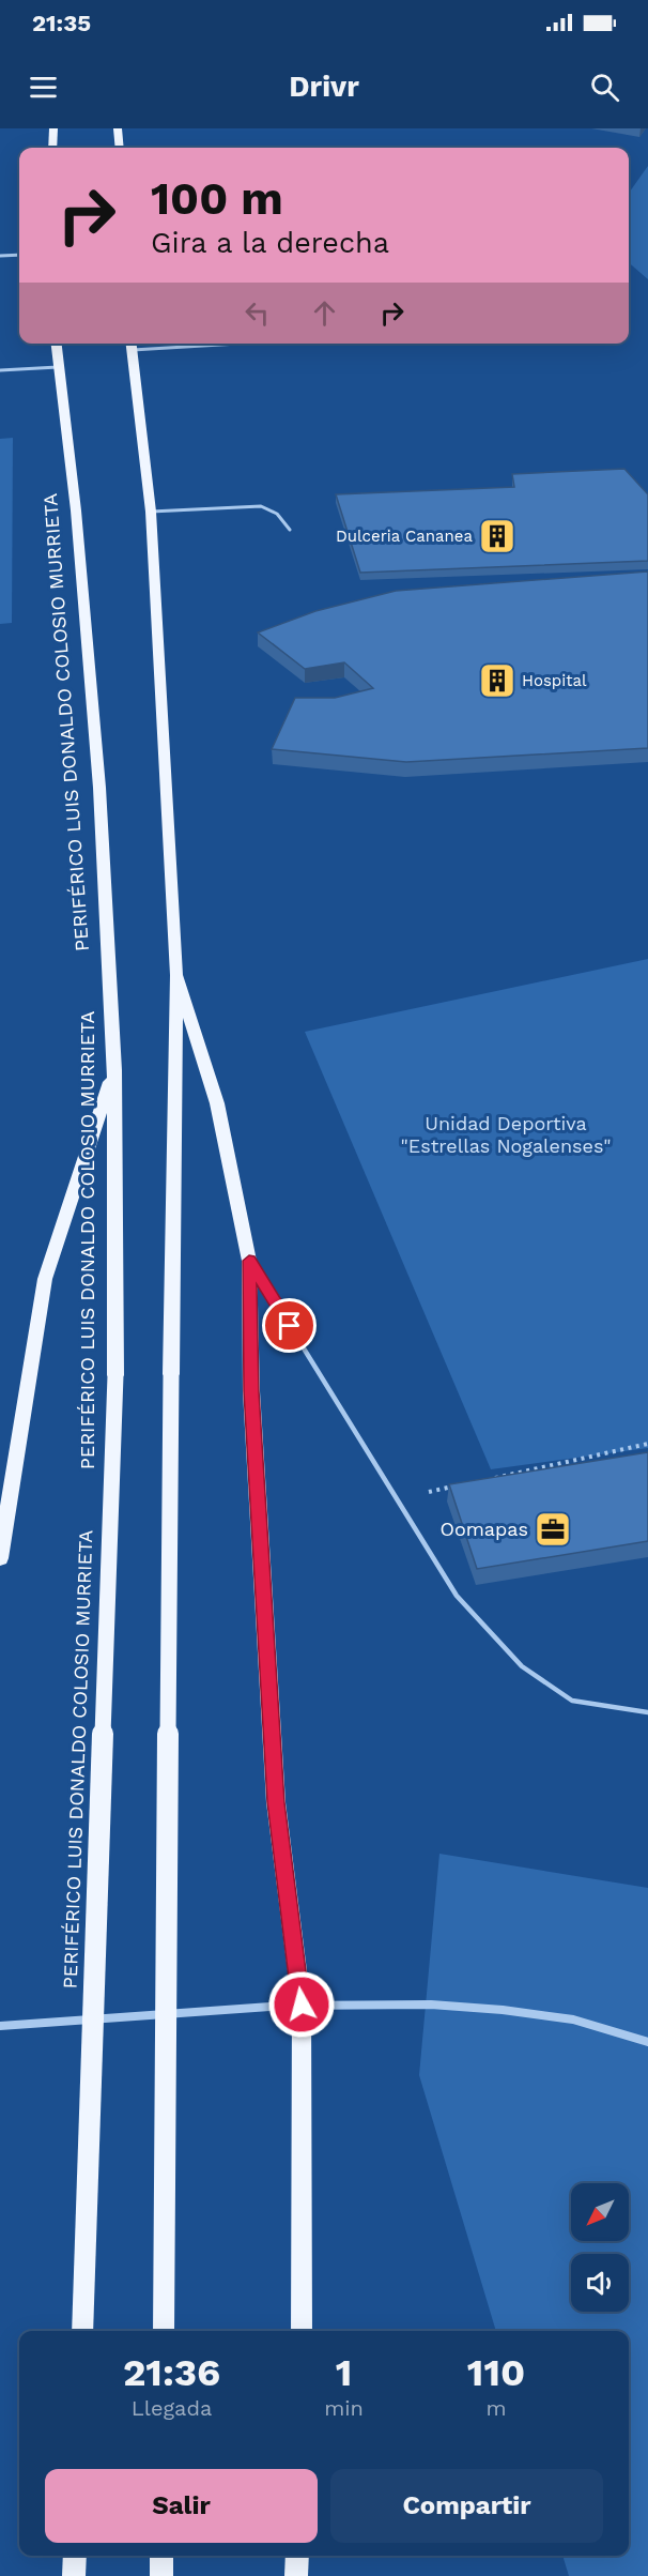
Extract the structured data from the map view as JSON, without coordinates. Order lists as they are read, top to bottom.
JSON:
{
  "streets": {
    "main road": ["PERIFÉRICO LUIS DONALDO COLOSIO MURRIETA"]
  },
  "parks": ["Unidad Deportiva \"Estrellas Nogalenses\""],
  "places": {
    "building": ["Dulceria Cananea", "Hospital"],
    "office": ["Oomapas"]
  },
  "north": "bottom left",
  "page": {
    "status": "21:35",
    "header": "Drivr",
    "turn": ["100 m", "Gira a la derecha"],
    "eta": [
      "21:36",
      "Llegada",
      "1",
      "min",
      "110",
      "m"
    ],
    "buttons": ["Salir", "Compartir"]
  }
}
